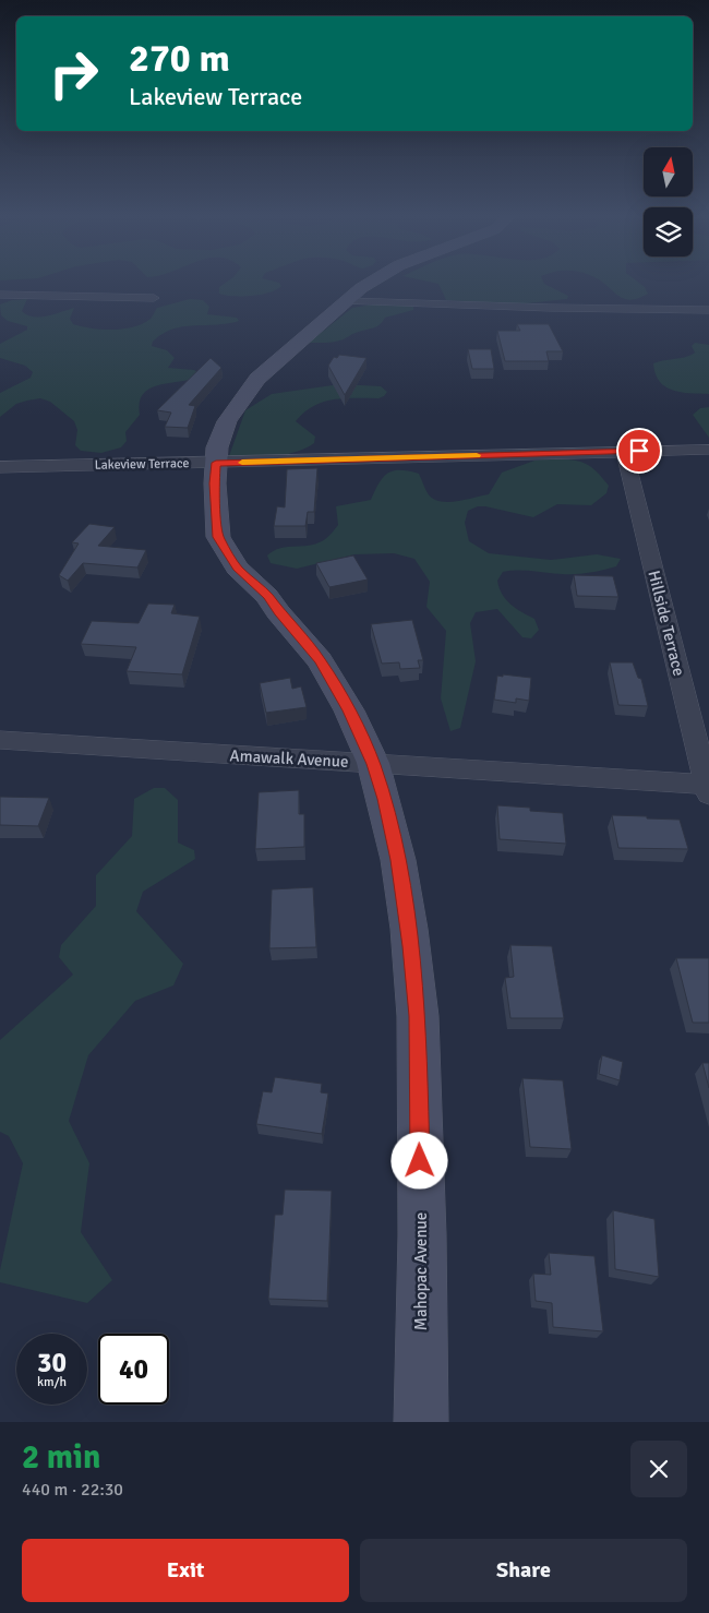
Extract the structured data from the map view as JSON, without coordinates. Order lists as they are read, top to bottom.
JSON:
{
  "streets": {
    "street": [
      "Lakeview Terrace",
      "Hillside Terrace",
      "Amawalk Avenue",
      "Mahopac Avenue"
    ]
  },
  "crossings": [
    ["Lakeview Terrace", "Hillside Terrace"],
    ["Lakeview Terrace", "Mahopac Avenue"],
    ["Hillside Terrace", "Amawalk Avenue"],
    ["Amawalk Avenue", "Mahopac Avenue"]
  ],
  "north": "top",
  "page": {
    "turn": ["270 m", "Lakeview Terrace"],
    "speed": "30 km/h",
    "limit": "40",
    "heading": ["2 min", "440 m · 22:30"],
    "buttons": ["Exit", "Share"]
  }
}
